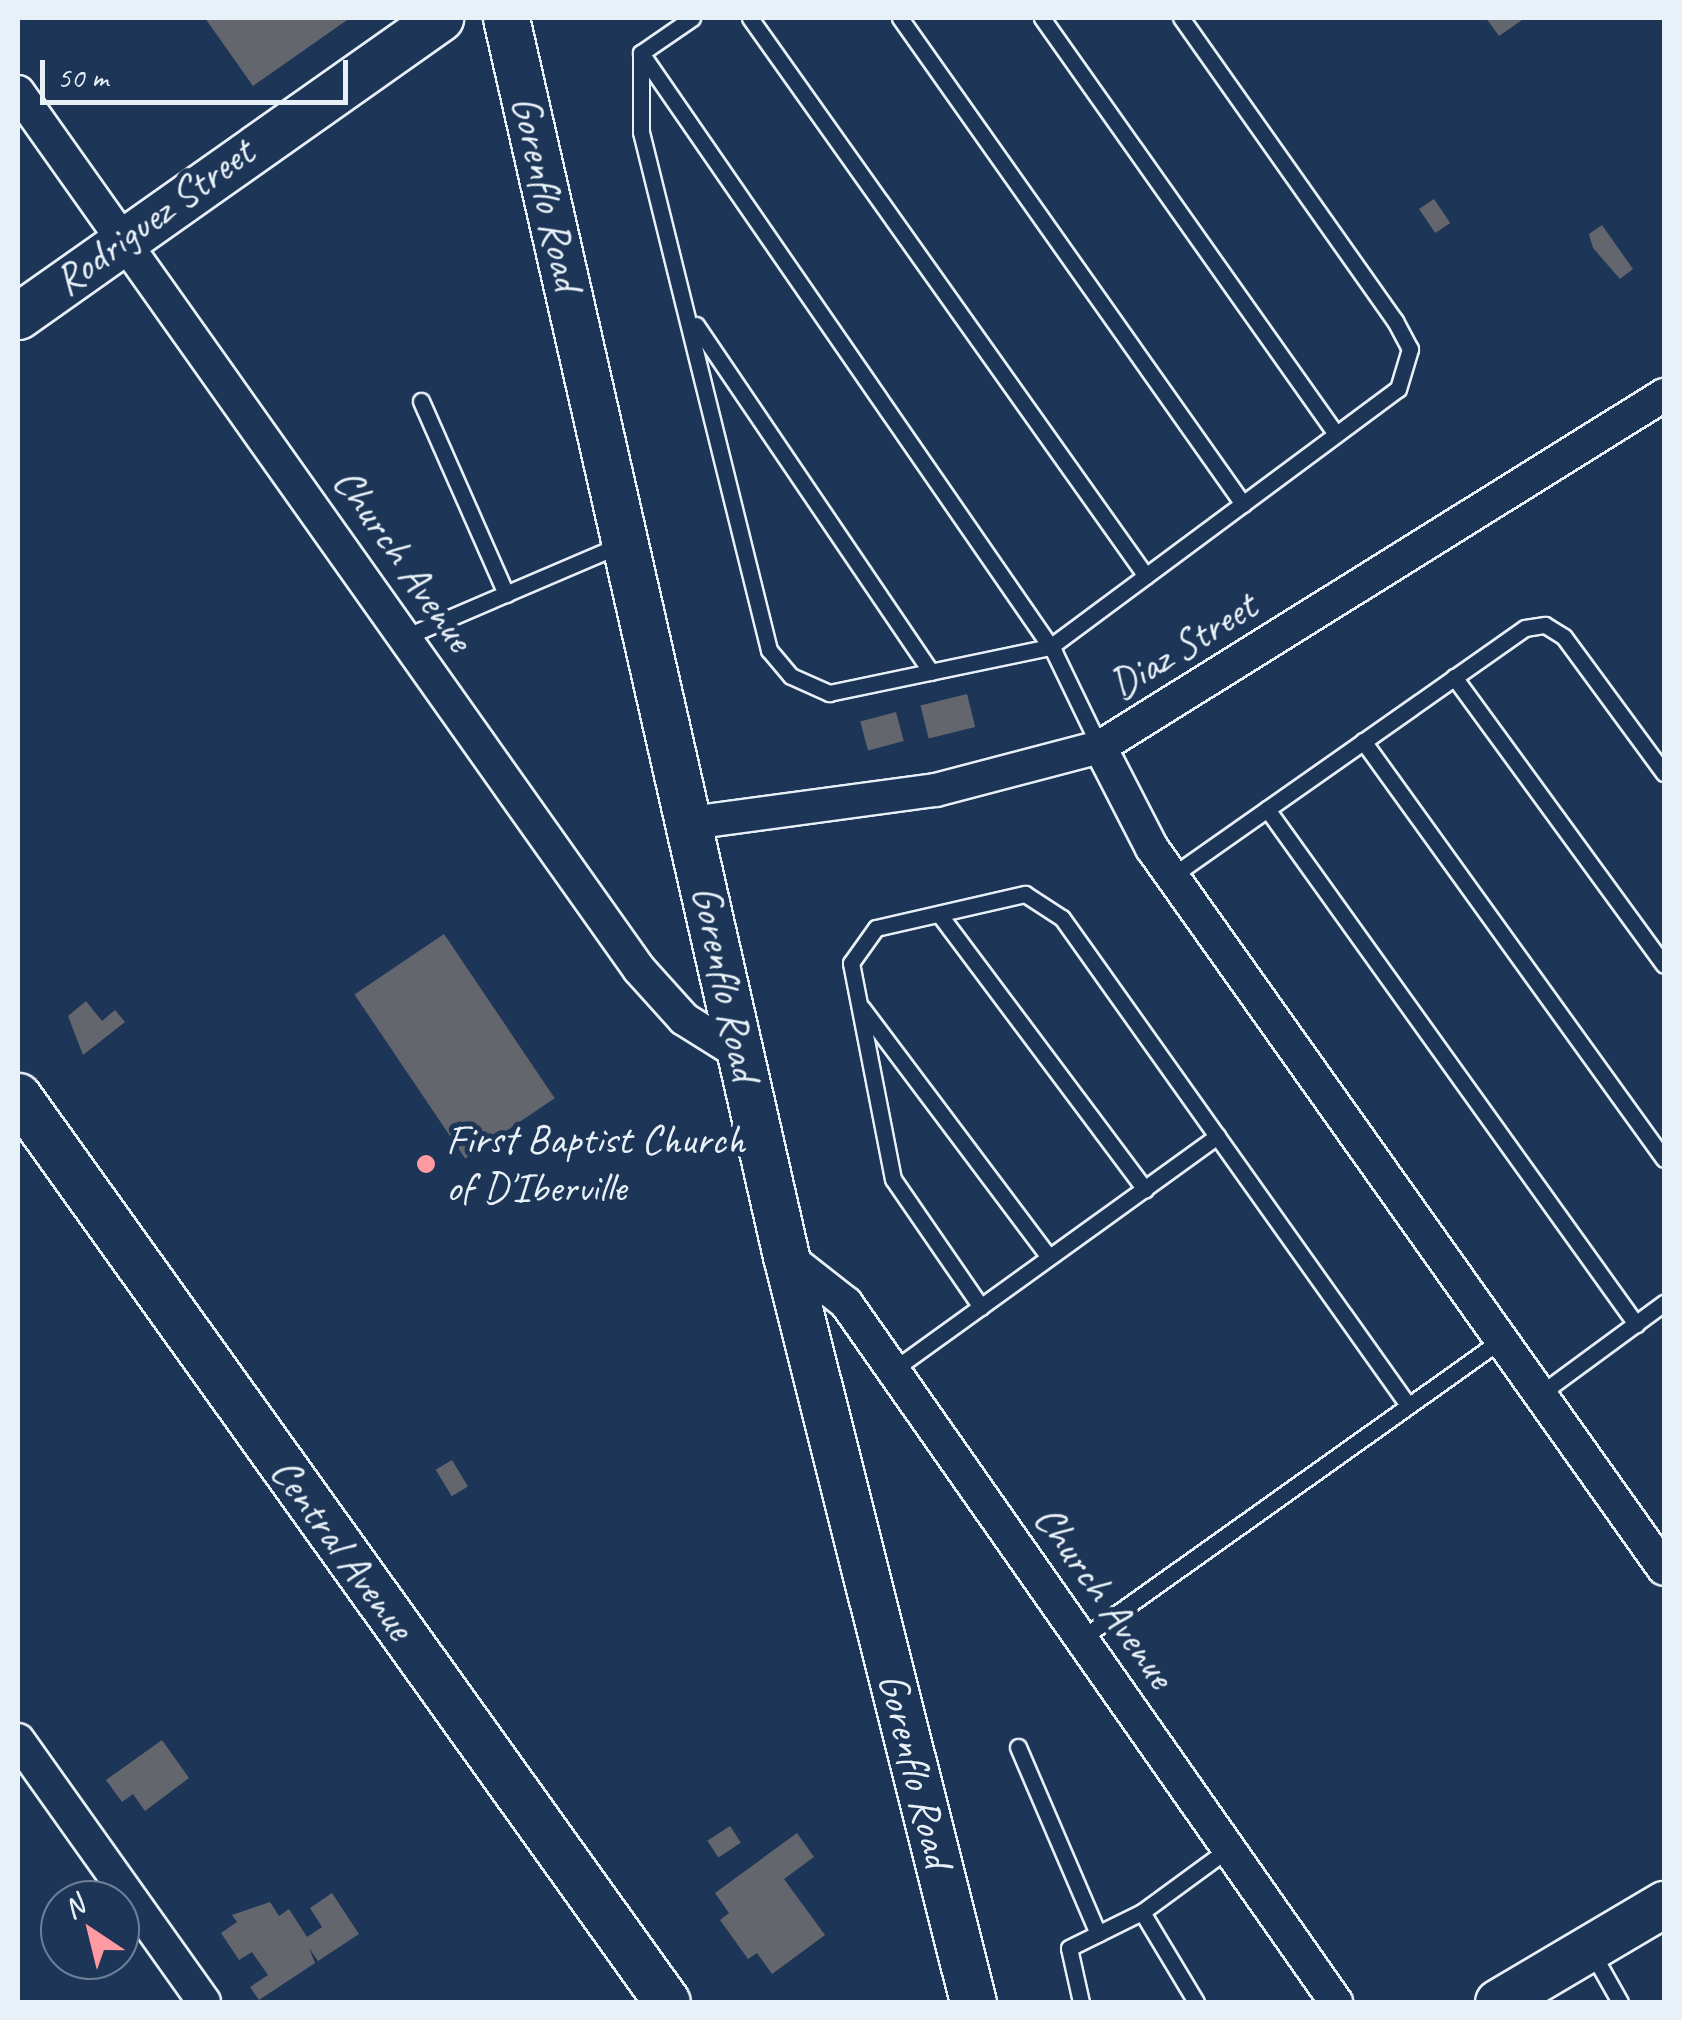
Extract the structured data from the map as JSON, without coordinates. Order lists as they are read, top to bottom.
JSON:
{
  "streets": {
    "street": [
      "Gorenflo Road",
      "Rodriguez Street",
      "Church Avenue",
      "Diaz Street",
      "Central Avenue"
    ]
  },
  "crossings": [
    ["Gorenflo Road", "Church Avenue"],
    ["Gorenflo Road", "Diaz Street"],
    ["Rodriguez Street", "Church Avenue"]
  ],
  "places": ["First Baptist Church of D'Iberville"],
  "scale_bar": "50 m",
  "north": "top left"
}
